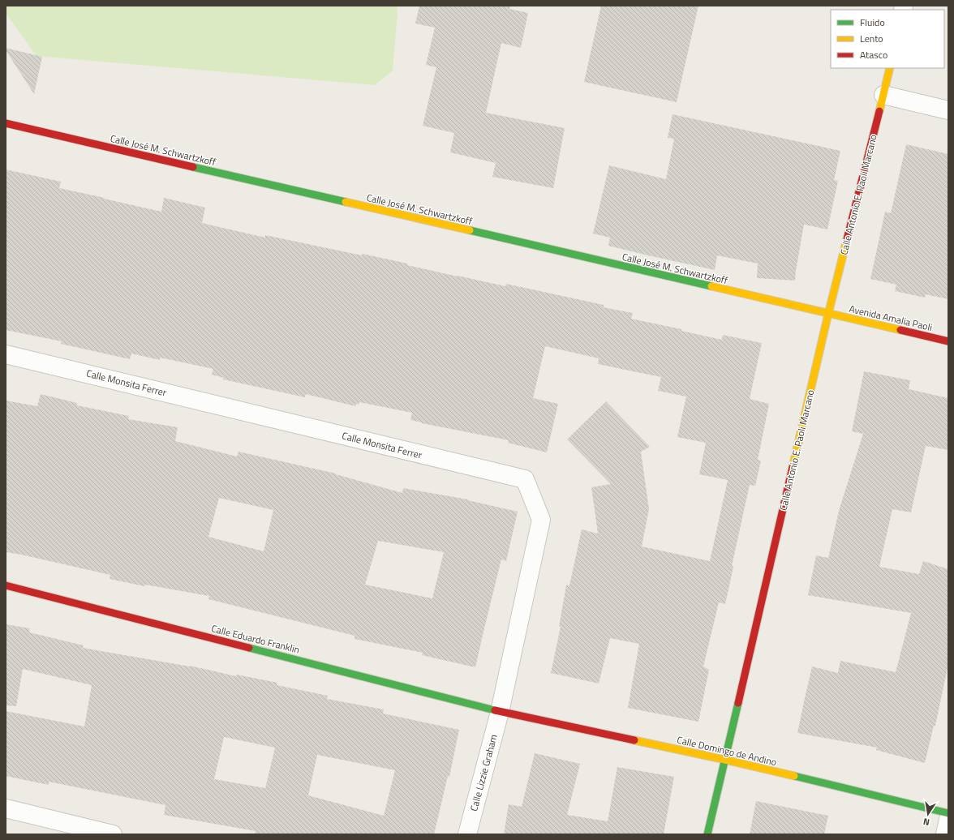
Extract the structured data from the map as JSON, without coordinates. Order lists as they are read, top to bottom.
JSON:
{
  "streets": {
    "street": [
      "Calle José M. Schwartzkoff",
      "Calle Antonio E. Paoli Marcano",
      "Avenida Amalia Paoli",
      "Calle Monsita Ferrer",
      "Calle Eduardo Franklin",
      "Calle Domingo de Andino",
      "Calle Lizzie Graham"
    ]
  },
  "crossings": [
    ["Calle José M. Schwartzkoff", "Calle Antonio E. Paoli Marcano"],
    ["Calle José M. Schwartzkoff", "Avenida Amalia Paoli"],
    ["Calle Antonio E. Paoli Marcano", "Avenida Amalia Paoli"],
    ["Calle Antonio E. Paoli Marcano", "Calle Domingo de Andino"],
    ["Calle Monsita Ferrer", "Calle Eduardo Franklin"],
    ["Calle Monsita Ferrer", "Calle Domingo de Andino"],
    ["Calle Monsita Ferrer", "Calle Lizzie Graham"],
    ["Calle Eduardo Franklin", "Calle Domingo de Andino"],
    ["Calle Eduardo Franklin", "Calle Lizzie Graham"],
    ["Calle Domingo de Andino", "Calle Lizzie Graham"]
  ],
  "legend": ["Fluido", "Lento", "Atasco"],
  "north": "bottom"
}
